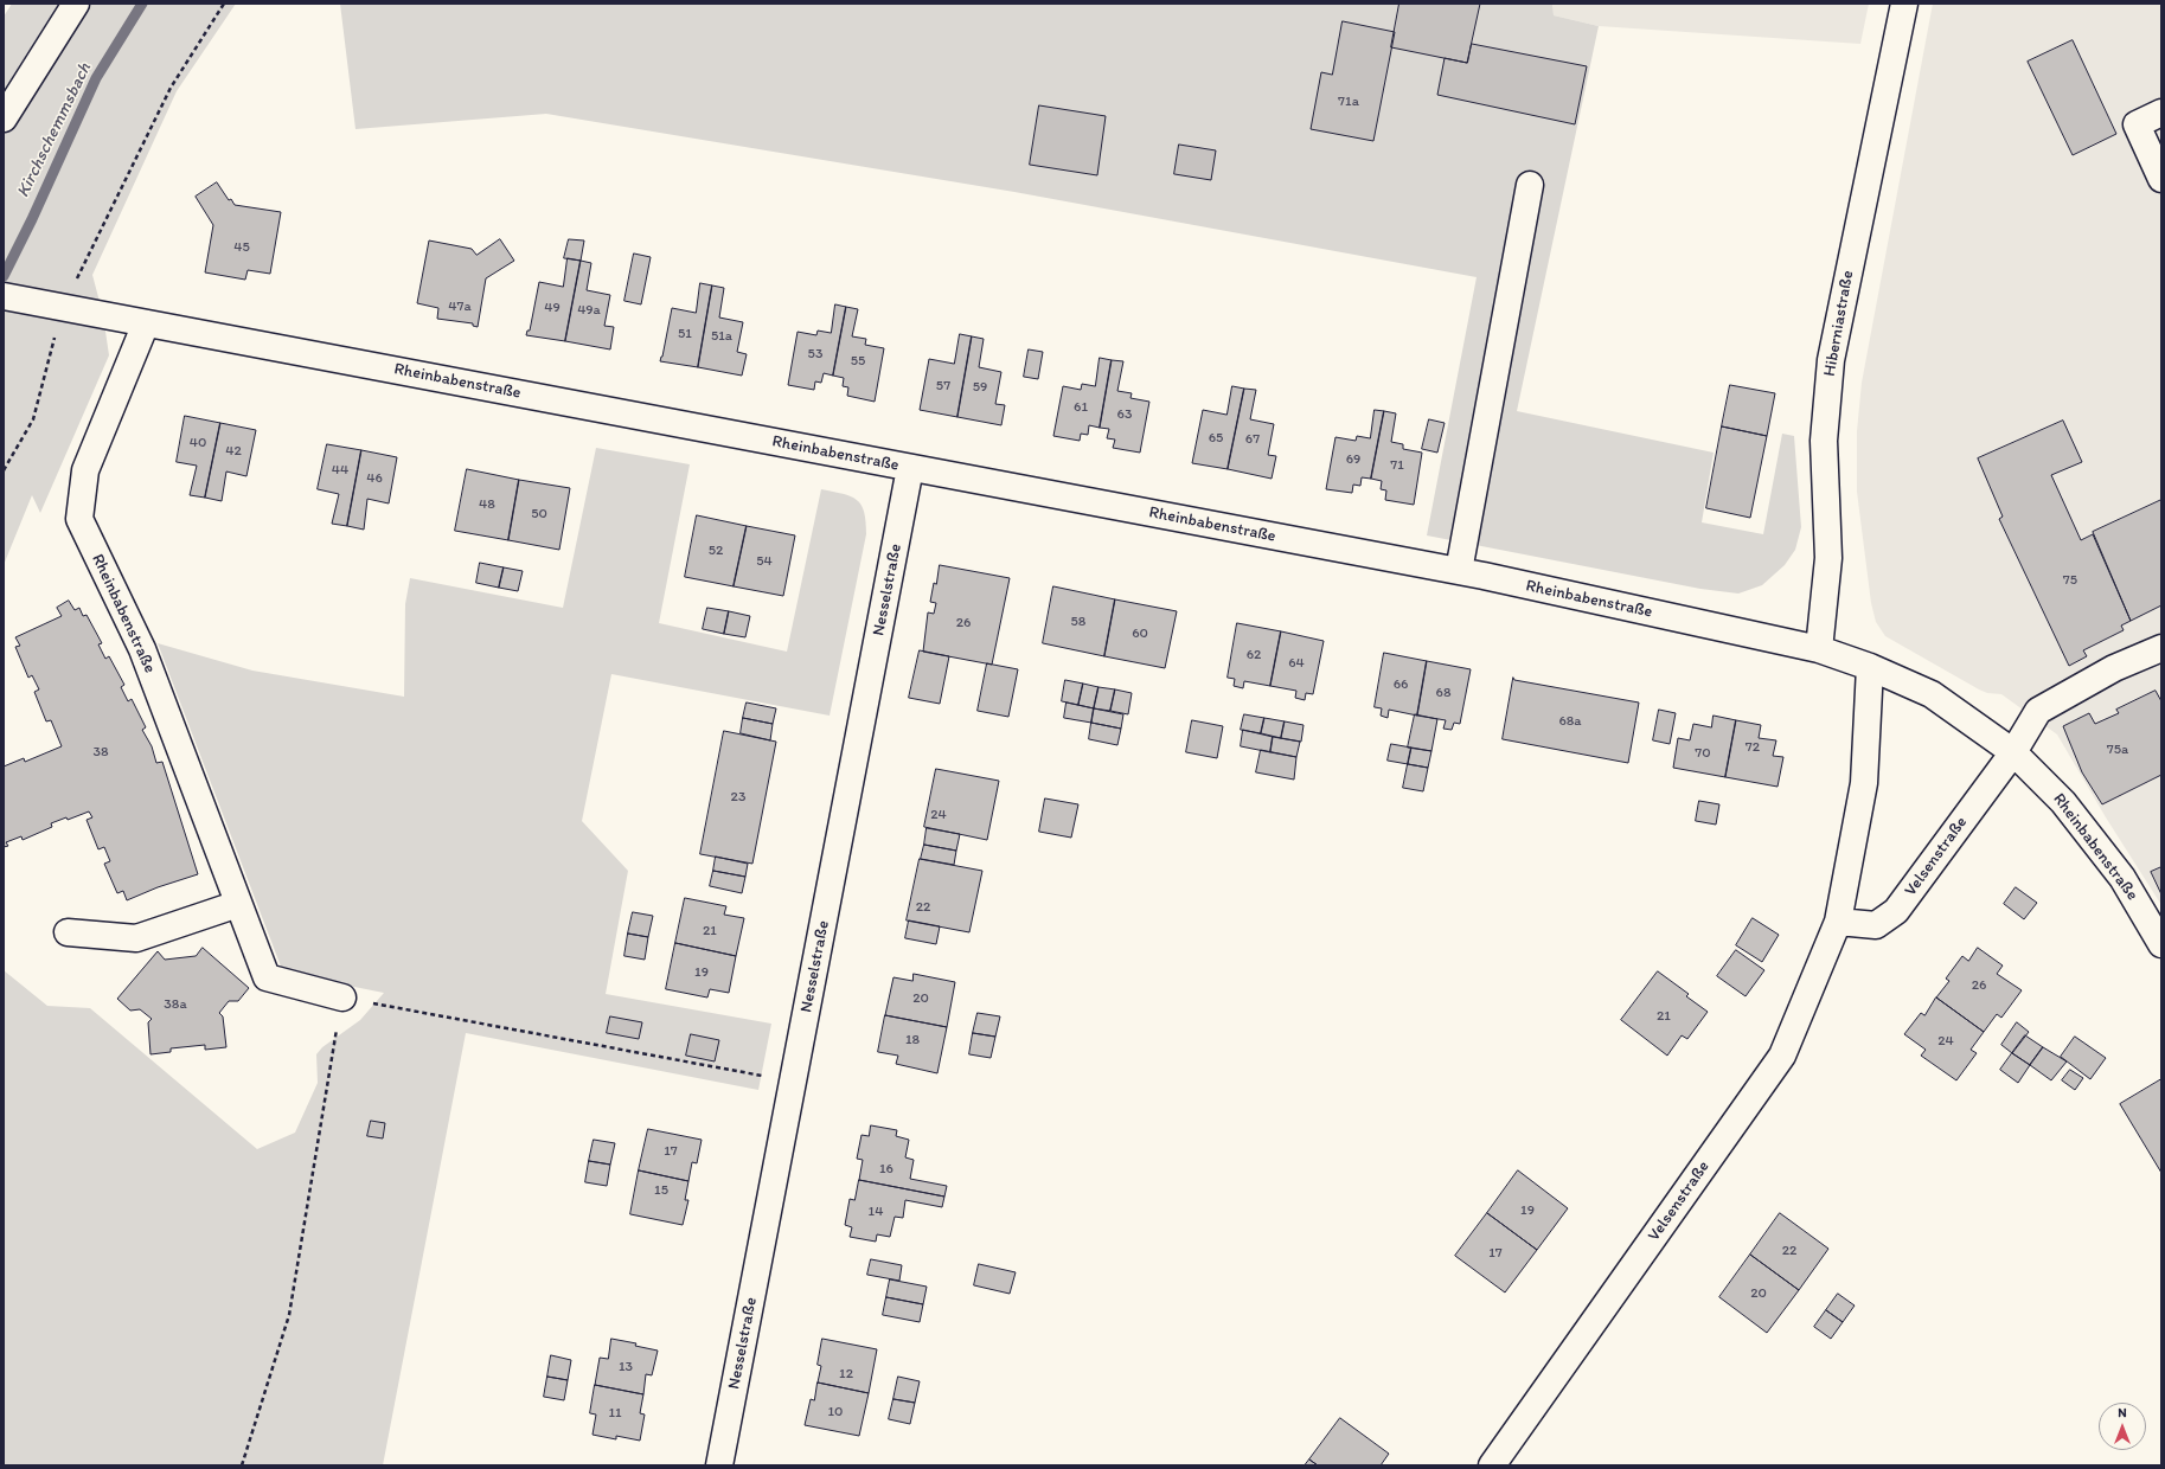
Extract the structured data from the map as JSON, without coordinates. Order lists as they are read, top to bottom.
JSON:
{
  "streets": {
    "street": [
      "Hiberniastraße",
      "Rheinbabenstraße",
      "Nesselstraße",
      "Velsenstraße"
    ]
  },
  "crossings": [
    ["Hiberniastraße", "Rheinbabenstraße"],
    ["Rheinbabenstraße", "Nesselstraße"],
    ["Rheinbabenstraße", "Velsenstraße"]
  ],
  "water": ["Kirchschemmsbach"],
  "house_numbers": [
    "71a",
    "45",
    "47a",
    "49",
    "49a",
    "51",
    "51a",
    "53",
    "55",
    "57",
    "59",
    "61",
    "63",
    "65",
    "67",
    "40",
    "42",
    "69",
    "71",
    "44",
    "46",
    "48",
    "50",
    "52",
    "54",
    "75",
    "58",
    "26",
    "60",
    "62",
    "64",
    "66",
    "68",
    "68a",
    "72",
    "75a",
    "38",
    "70",
    "23",
    "24",
    "22",
    "21",
    "19",
    "26",
    "20",
    "38a",
    "21",
    "18",
    "24",
    "17",
    "16",
    "15",
    "19",
    "14",
    "22",
    "17",
    "20",
    "13",
    "12",
    "10",
    "11"
  ],
  "north": "top"
}
